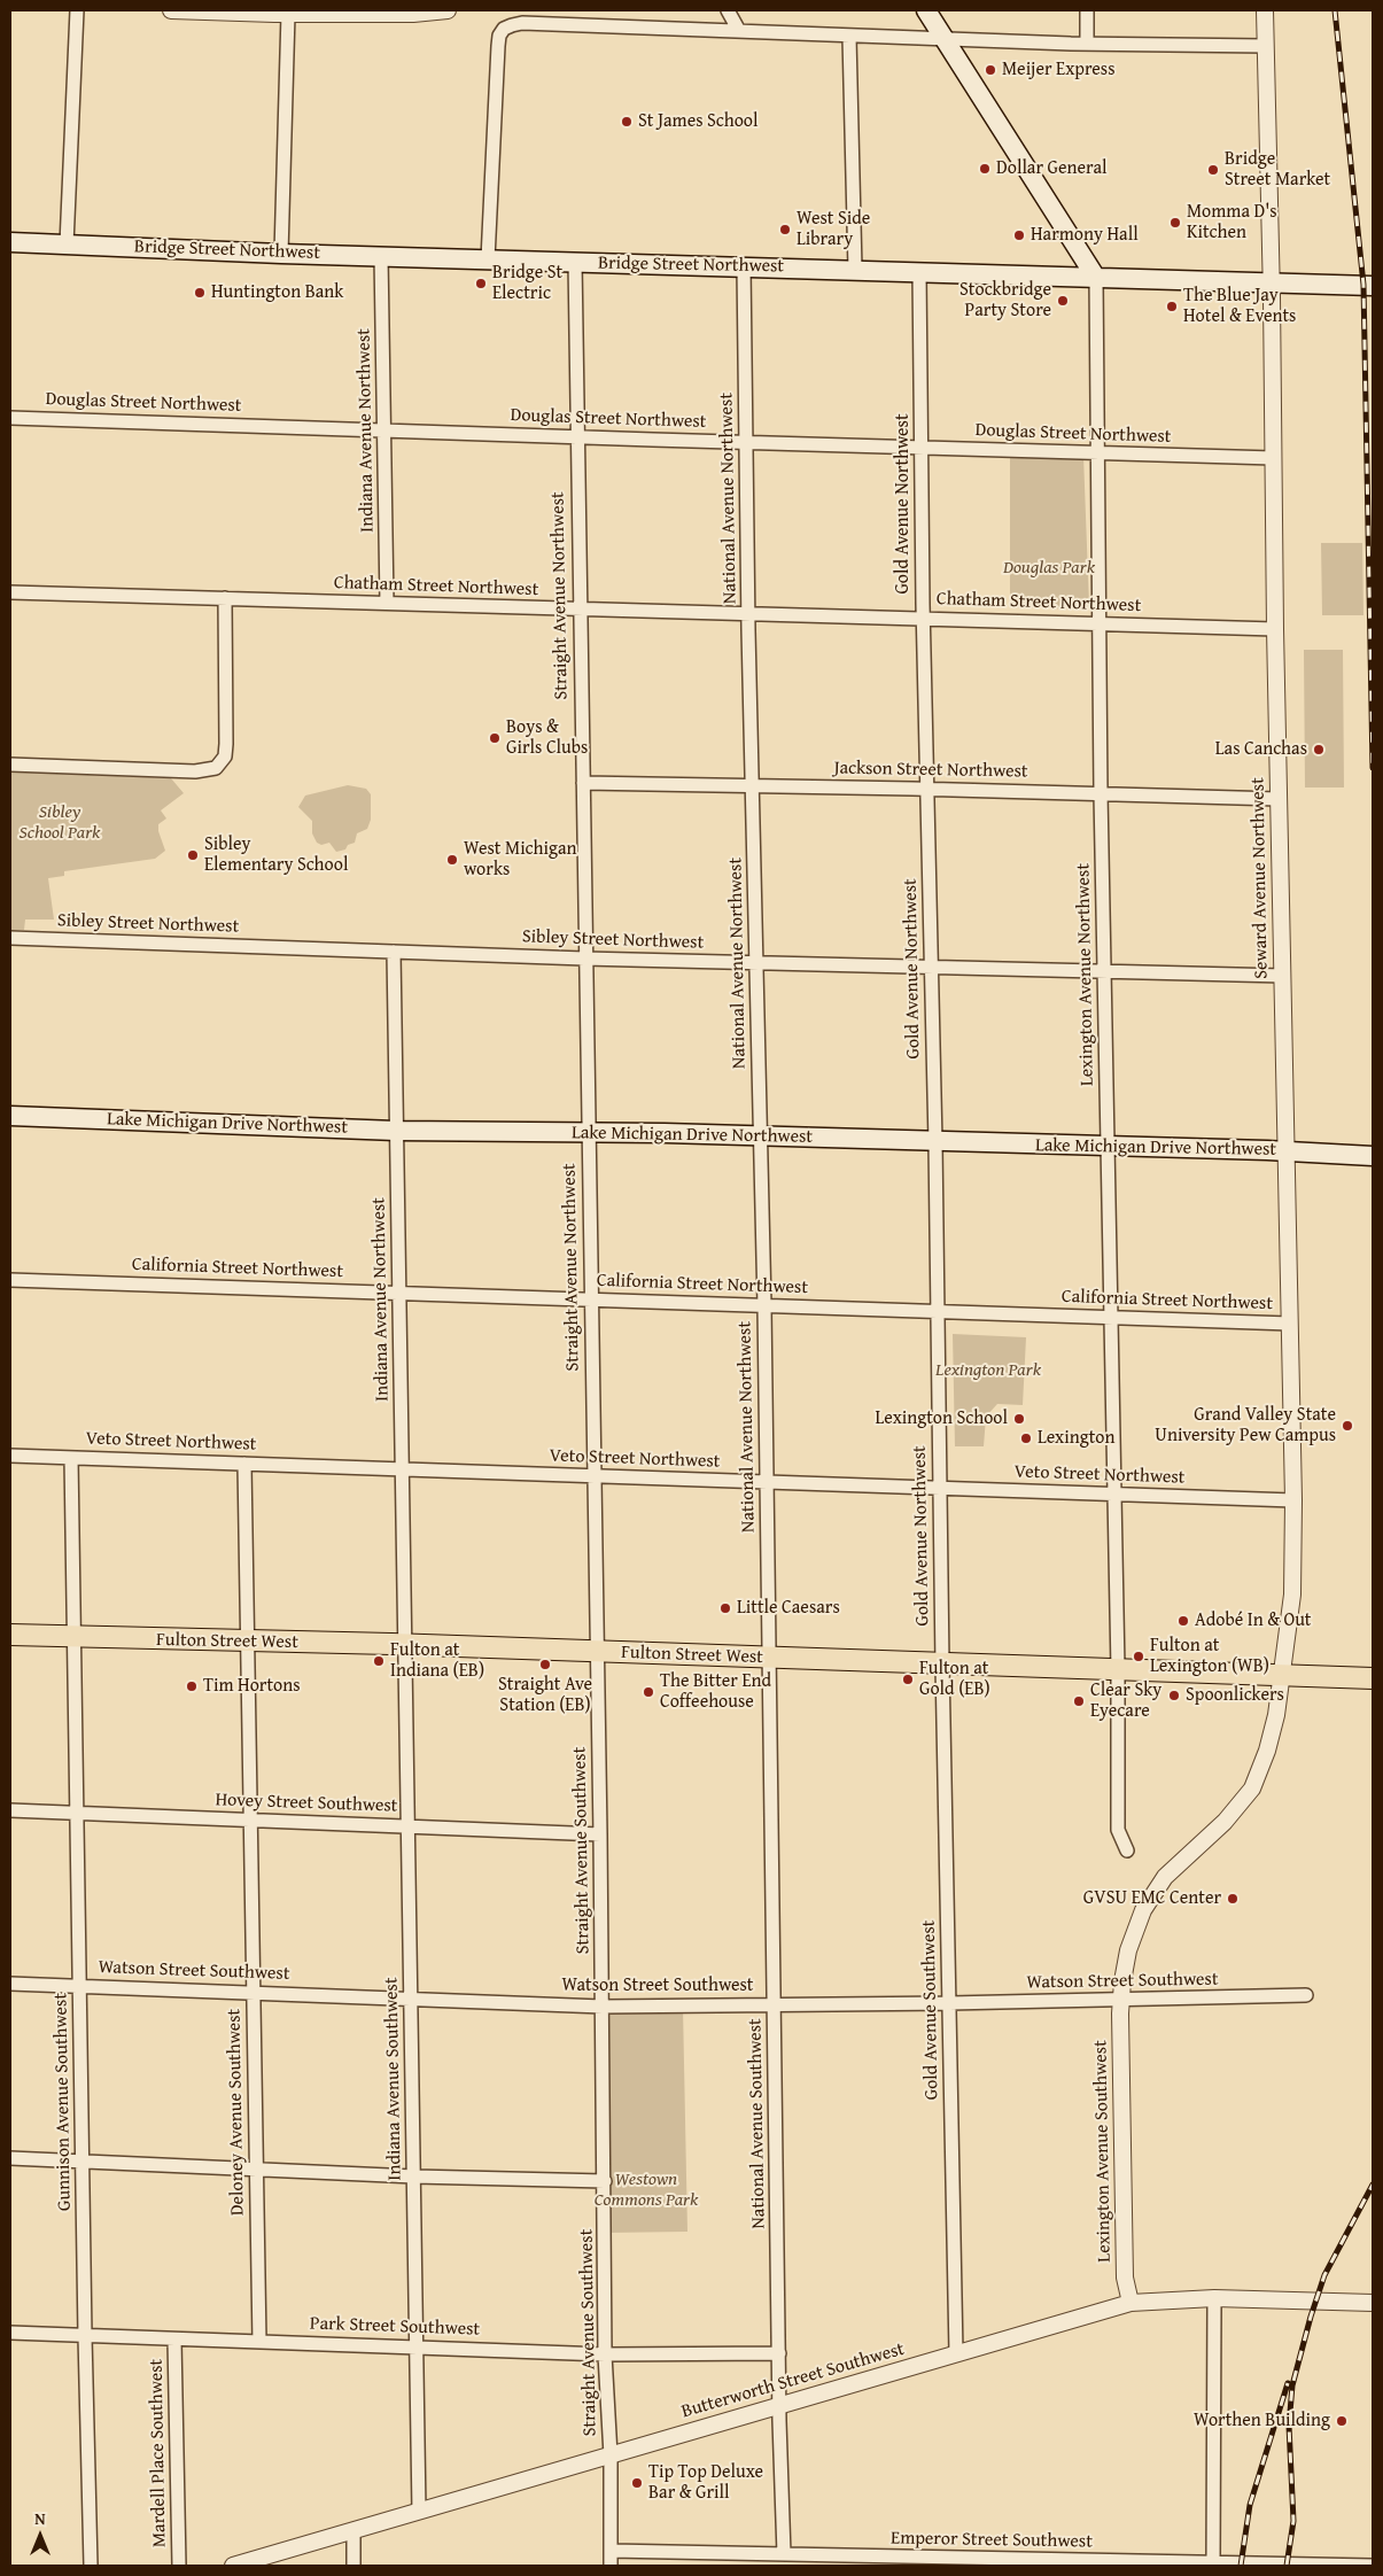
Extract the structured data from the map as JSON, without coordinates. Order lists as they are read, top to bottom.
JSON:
{
  "streets": {
    "main road": ["Bridge Street Northwest", "Lake Michigan Drive Northwest", "Fulton Street West"],
    "street": [
      "Douglas Street Northwest",
      "Indiana Avenue Northwest",
      "National Avenue Northwest",
      "Gold Avenue Northwest",
      "Chatham Street Northwest",
      "Straight Avenue Northwest",
      "Jackson Street Northwest",
      "Seward Avenue Northwest",
      "Sibley Street Northwest",
      "Lexington Avenue Northwest",
      "California Street Northwest",
      "Veto Street Northwest",
      "Hovey Street Southwest",
      "Straight Avenue Southwest",
      "Watson Street Southwest",
      "Gold Avenue Southwest",
      "Indiana Avenue Southwest",
      "Gunnison Avenue Southwest",
      "Deloney Avenue Southwest",
      "National Avenue Southwest",
      "Lexington Avenue Southwest",
      "Park Street Southwest",
      "Butterworth Street Southwest",
      "Mardell Place Southwest",
      "Emperor Street Southwest"
    ]
  },
  "crossings": [
    ["Bridge Street Northwest", "Indiana Avenue Northwest"],
    ["Bridge Street Northwest", "National Avenue Northwest"],
    ["Bridge Street Northwest", "Gold Avenue Northwest"],
    ["Bridge Street Northwest", "Straight Avenue Northwest"],
    ["Bridge Street Northwest", "Seward Avenue Northwest"],
    ["Bridge Street Northwest", "Lexington Avenue Northwest"],
    ["Douglas Street Northwest", "Indiana Avenue Northwest"],
    ["Douglas Street Northwest", "National Avenue Northwest"],
    ["Douglas Street Northwest", "Gold Avenue Northwest"],
    ["Douglas Street Northwest", "Straight Avenue Northwest"],
    ["Douglas Street Northwest", "Seward Avenue Northwest"],
    ["Douglas Street Northwest", "Lexington Avenue Northwest"],
    ["Indiana Avenue Northwest", "Chatham Street Northwest"],
    ["Indiana Avenue Northwest", "Sibley Street Northwest"],
    ["Indiana Avenue Northwest", "Lake Michigan Drive Northwest"],
    ["Indiana Avenue Northwest", "California Street Northwest"],
    ["Indiana Avenue Northwest", "Veto Street Northwest"],
    ["Indiana Avenue Northwest", "Fulton Street West"],
    ["Indiana Avenue Northwest", "Indiana Avenue Southwest"],
    ["National Avenue Northwest", "Chatham Street Northwest"],
    ["National Avenue Northwest", "Jackson Street Northwest"],
    ["National Avenue Northwest", "Sibley Street Northwest"],
    ["National Avenue Northwest", "Lake Michigan Drive Northwest"],
    ["National Avenue Northwest", "California Street Northwest"],
    ["National Avenue Northwest", "Veto Street Northwest"],
    ["National Avenue Northwest", "Fulton Street West"],
    ["National Avenue Northwest", "National Avenue Southwest"],
    ["Gold Avenue Northwest", "Chatham Street Northwest"],
    ["Gold Avenue Northwest", "Jackson Street Northwest"],
    ["Gold Avenue Northwest", "Sibley Street Northwest"],
    ["Gold Avenue Northwest", "Lake Michigan Drive Northwest"],
    ["Gold Avenue Northwest", "California Street Northwest"],
    ["Gold Avenue Northwest", "Veto Street Northwest"],
    ["Gold Avenue Northwest", "Fulton Street West"],
    ["Gold Avenue Northwest", "Gold Avenue Southwest"],
    ["Chatham Street Northwest", "Straight Avenue Northwest"],
    ["Chatham Street Northwest", "Seward Avenue Northwest"],
    ["Chatham Street Northwest", "Lexington Avenue Northwest"],
    ["Straight Avenue Northwest", "Jackson Street Northwest"],
    ["Straight Avenue Northwest", "Sibley Street Northwest"],
    ["Straight Avenue Northwest", "Lake Michigan Drive Northwest"],
    ["Straight Avenue Northwest", "California Street Northwest"],
    ["Straight Avenue Northwest", "Veto Street Northwest"],
    ["Straight Avenue Northwest", "Fulton Street West"],
    ["Straight Avenue Northwest", "Straight Avenue Southwest"],
    ["Jackson Street Northwest", "Seward Avenue Northwest"],
    ["Jackson Street Northwest", "Lexington Avenue Northwest"],
    ["Seward Avenue Northwest", "Sibley Street Northwest"],
    ["Seward Avenue Northwest", "Lake Michigan Drive Northwest"],
    ["Seward Avenue Northwest", "California Street Northwest"],
    ["Seward Avenue Northwest", "Veto Street Northwest"],
    ["Seward Avenue Northwest", "Fulton Street West"],
    ["Seward Avenue Northwest", "Lexington Avenue Southwest"],
    ["Sibley Street Northwest", "Lexington Avenue Northwest"],
    ["Lexington Avenue Northwest", "Lake Michigan Drive Northwest"],
    ["Lexington Avenue Northwest", "California Street Northwest"],
    ["Lexington Avenue Northwest", "Veto Street Northwest"],
    ["Lexington Avenue Northwest", "Fulton Street West"],
    ["Veto Street Northwest", "Gunnison Avenue Southwest"],
    ["Veto Street Northwest", "Deloney Avenue Southwest"],
    ["Fulton Street West", "Straight Avenue Southwest"],
    ["Fulton Street West", "Gold Avenue Southwest"],
    ["Fulton Street West", "Indiana Avenue Southwest"],
    ["Fulton Street West", "Gunnison Avenue Southwest"],
    ["Fulton Street West", "Deloney Avenue Southwest"],
    ["Fulton Street West", "National Avenue Southwest"],
    ["Fulton Street West", "Lexington Avenue Southwest"],
    ["Hovey Street Southwest", "Straight Avenue Southwest"],
    ["Hovey Street Southwest", "Indiana Avenue Southwest"],
    ["Hovey Street Southwest", "Gunnison Avenue Southwest"],
    ["Hovey Street Southwest", "Deloney Avenue Southwest"],
    ["Straight Avenue Southwest", "Watson Street Southwest"],
    ["Straight Avenue Southwest", "Park Street Southwest"],
    ["Straight Avenue Southwest", "Butterworth Street Southwest"],
    ["Straight Avenue Southwest", "Emperor Street Southwest"],
    ["Watson Street Southwest", "Gold Avenue Southwest"],
    ["Watson Street Southwest", "Indiana Avenue Southwest"],
    ["Watson Street Southwest", "Gunnison Avenue Southwest"],
    ["Watson Street Southwest", "Deloney Avenue Southwest"],
    ["Watson Street Southwest", "National Avenue Southwest"],
    ["Watson Street Southwest", "Lexington Avenue Southwest"],
    ["Gold Avenue Southwest", "Butterworth Street Southwest"],
    ["Indiana Avenue Southwest", "Park Street Southwest"],
    ["Indiana Avenue Southwest", "Butterworth Street Southwest"],
    ["Gunnison Avenue Southwest", "Park Street Southwest"],
    ["Deloney Avenue Southwest", "Park Street Southwest"],
    ["National Avenue Southwest", "Park Street Southwest"],
    ["National Avenue Southwest", "Butterworth Street Southwest"],
    ["National Avenue Southwest", "Emperor Street Southwest"],
    ["Lexington Avenue Southwest", "Butterworth Street Southwest"],
    ["Park Street Southwest", "Mardell Place Southwest"]
  ],
  "parks": [
    "Douglas Park",
    "Sibley School Park",
    "Lexington Park",
    "Westown Commons Park"
  ],
  "places": [
    "Meijer Express",
    "St James School",
    "Dollar General",
    "Bridge Street Market",
    "Momma D's Kitchen",
    "West Side Library",
    "Harmony Hall",
    "Bridge St Electric",
    "Huntington Bank",
    "Stockbridge Party Store",
    "The Blue Jay Hotel & Events",
    "Boys & Girls Clubs",
    "Las Canchas",
    "Sibley Elementary School",
    "West Michigan works",
    "Lexington School",
    "Grand Valley State University Pew Campus",
    "Lexington",
    "Little Caesars",
    "Adobé In & Out",
    "Fulton at Lexington (WB)",
    "Fulton at Indiana (EB)",
    "Straight Ave Station (EB)",
    "Fulton at Gold (EB)",
    "Tim Hortons",
    "The Bitter End Coffeehouse",
    "Spoonlickers",
    "Clear Sky Eyecare",
    "GVSU EMC Center",
    "Worthen Building",
    "Tip Top Deluxe Bar & Grill"
  ],
  "north": "top"
}
